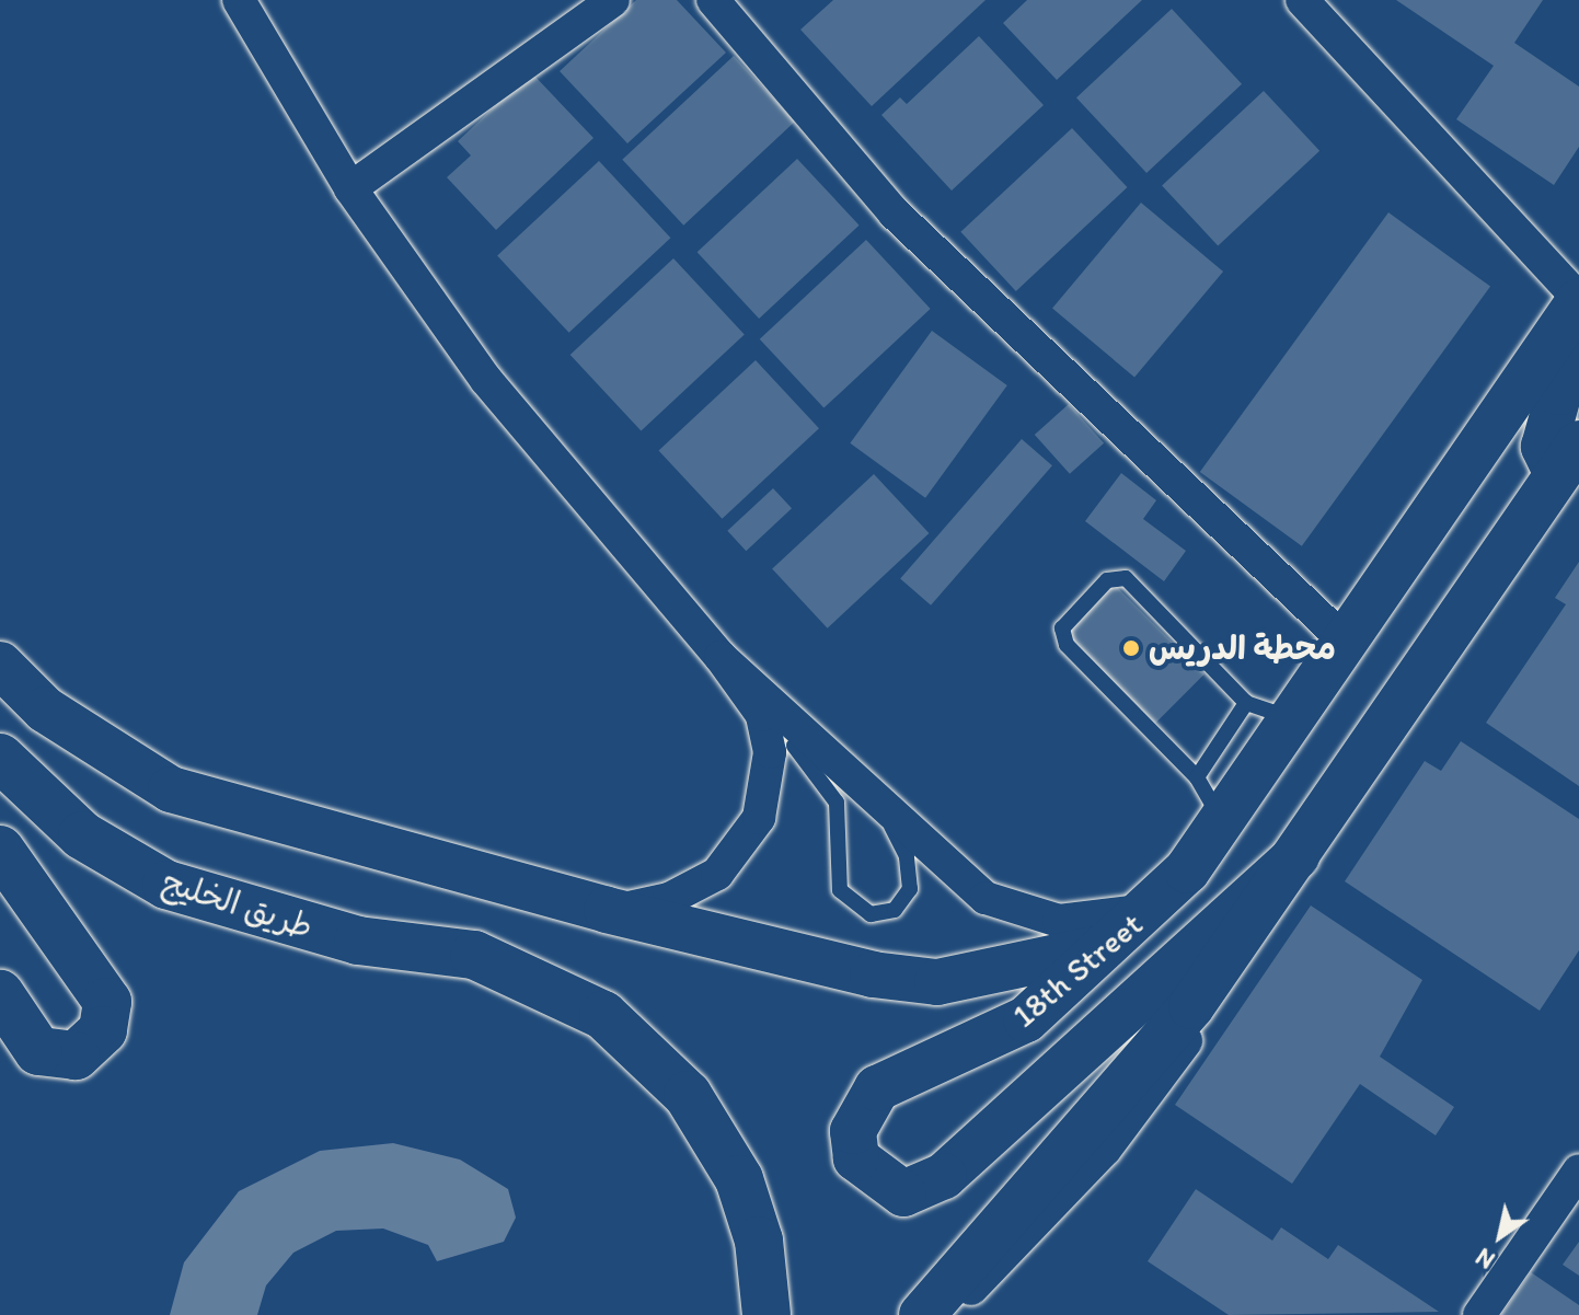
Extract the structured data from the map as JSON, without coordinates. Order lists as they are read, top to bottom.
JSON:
{
  "streets": {
    "main road": ["طريق الخليج"],
    "street": ["18th Street"]
  },
  "places": ["محطة الدريس"],
  "north": "bottom left"
}
